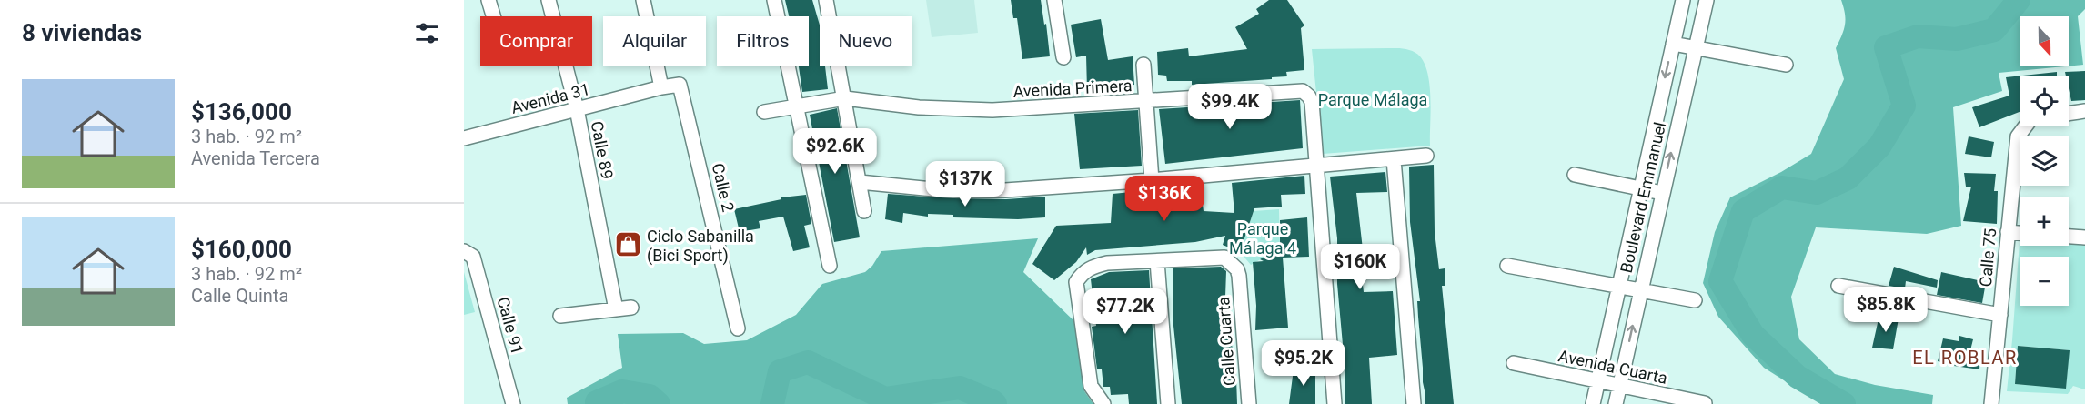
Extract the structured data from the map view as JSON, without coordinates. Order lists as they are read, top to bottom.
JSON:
{
  "streets": {
    "street": [
      "Avenida Primera",
      "Avenida 31",
      "Calle 89",
      "Calle 2",
      "Boulevard Emmanuel",
      "Calle 75",
      "Calle 91",
      "Calle Cuarta",
      "Avenida Cuarta"
    ]
  },
  "crossings": [
    ["Avenida 31", "Calle 89"],
    ["Avenida 31", "Calle 2"],
    ["Boulevard Emmanuel", "Avenida Cuarta"]
  ],
  "districts": ["EL ROBLAR"],
  "parks": ["Parque Málaga", "Parque Málaga 4"],
  "places": {
    "shop": ["Ciclo Sabanilla (Bici Sport)"]
  },
  "north": "bottom",
  "page": {
    "heading": "8 viviendas",
    "map_buttons": ["+", "−"],
    "chip": [
      "Comprar",
      "Alquilar",
      "Filtros",
      "Nuevo"
    ],
    "list": [
      {
        "name": "$136,000",
        "note": "3 hab. · 92 m² · Avenida Tercera"
      },
      {
        "name": "$160,000",
        "note": "3 hab. · 92 m² · Calle Quinta"
      }
    ],
    "price": [
      "$99.4K",
      "$92.6K",
      "$137K",
      "$136K",
      "$160K",
      "$85.8K",
      "$77.2K",
      "$95.2K"
    ]
  }
}
